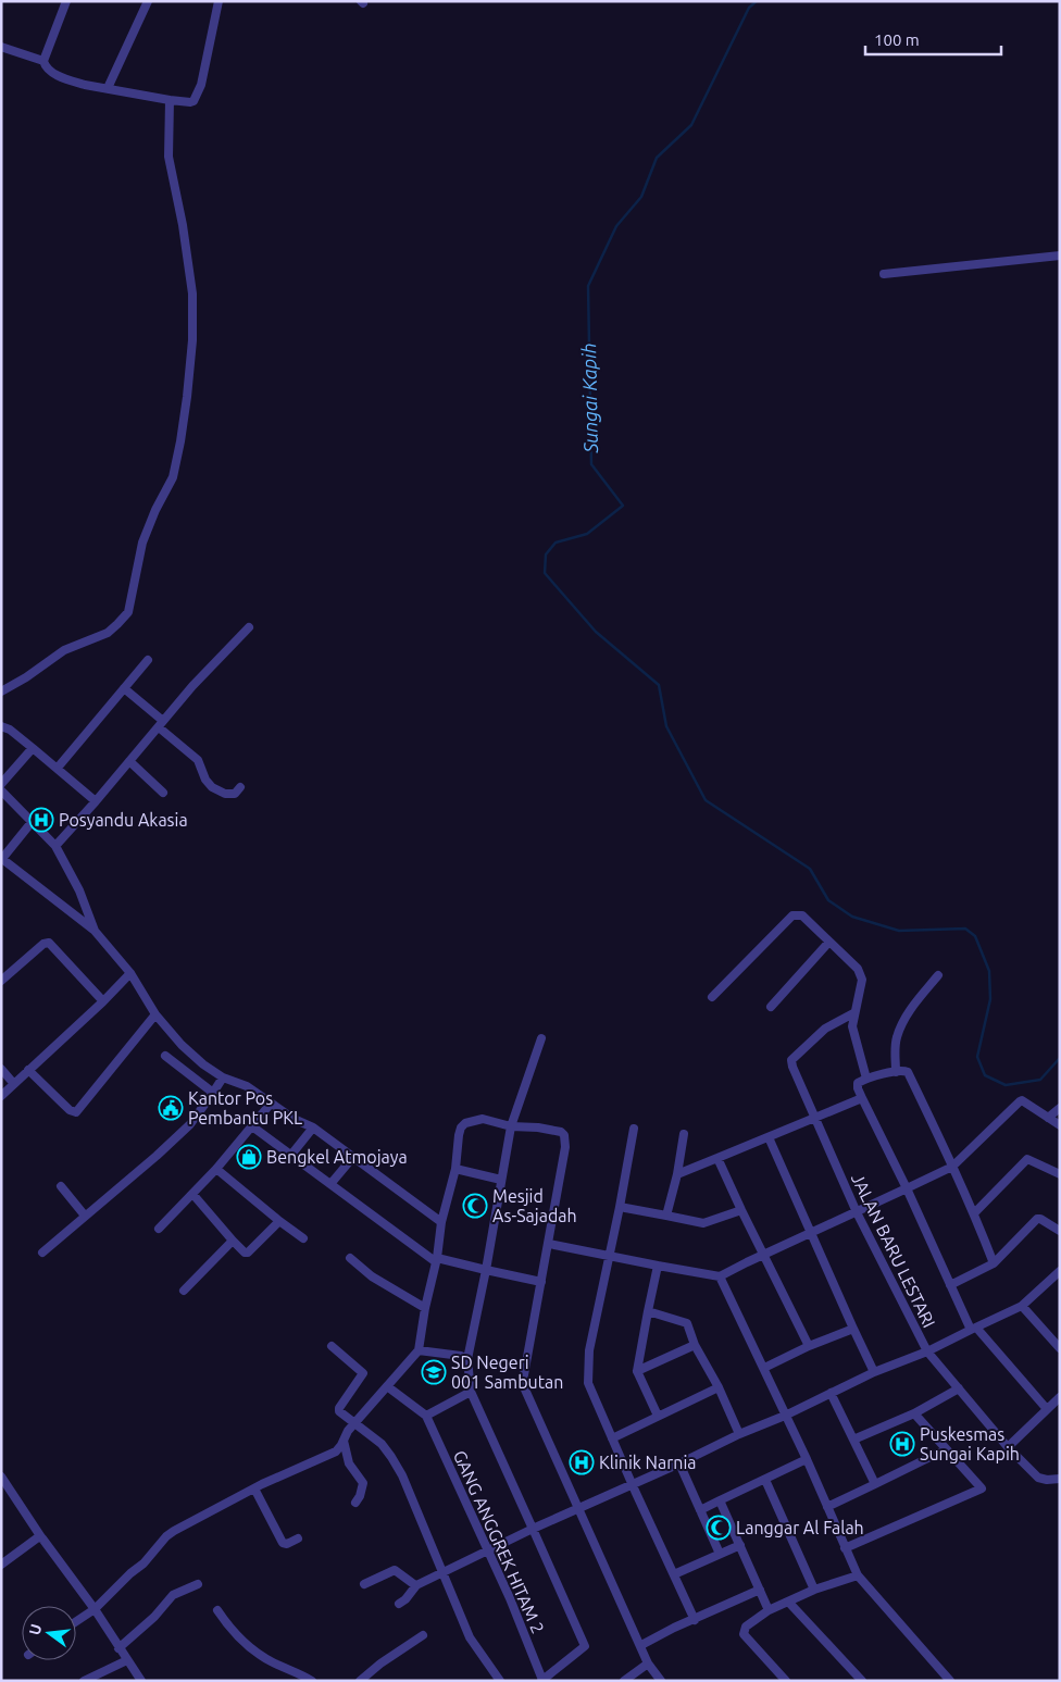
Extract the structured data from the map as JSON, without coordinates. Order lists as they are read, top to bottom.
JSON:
{
  "streets": {
    "street": ["JALAN BARU LESTARI", "GANG ANGGREK HITAM 2"]
  },
  "water": ["Sungai Kapih"],
  "places": {
    "hospital": ["Posyandu Akasia", "Puskesmas Sungai Kapih", "Klinik Narnia"],
    "public building": ["Kantor Pos Pembantu PKL"],
    "shop": ["Bengkel Atmojaya"],
    "mosque": ["Mesjid As-Sajadah", "Langgar Al Falah"],
    "school or university": ["SD Negeri 001 Sambutan"]
  },
  "scale_bar": "100 m",
  "north": "left"
}
